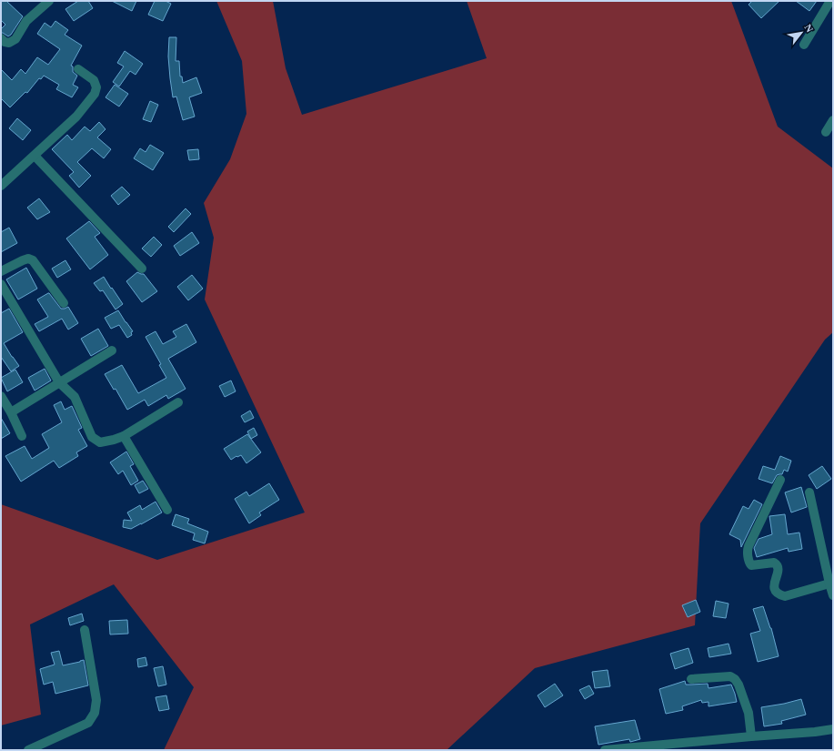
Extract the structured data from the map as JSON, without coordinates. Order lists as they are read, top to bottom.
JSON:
{
  "north": "top right"
}
